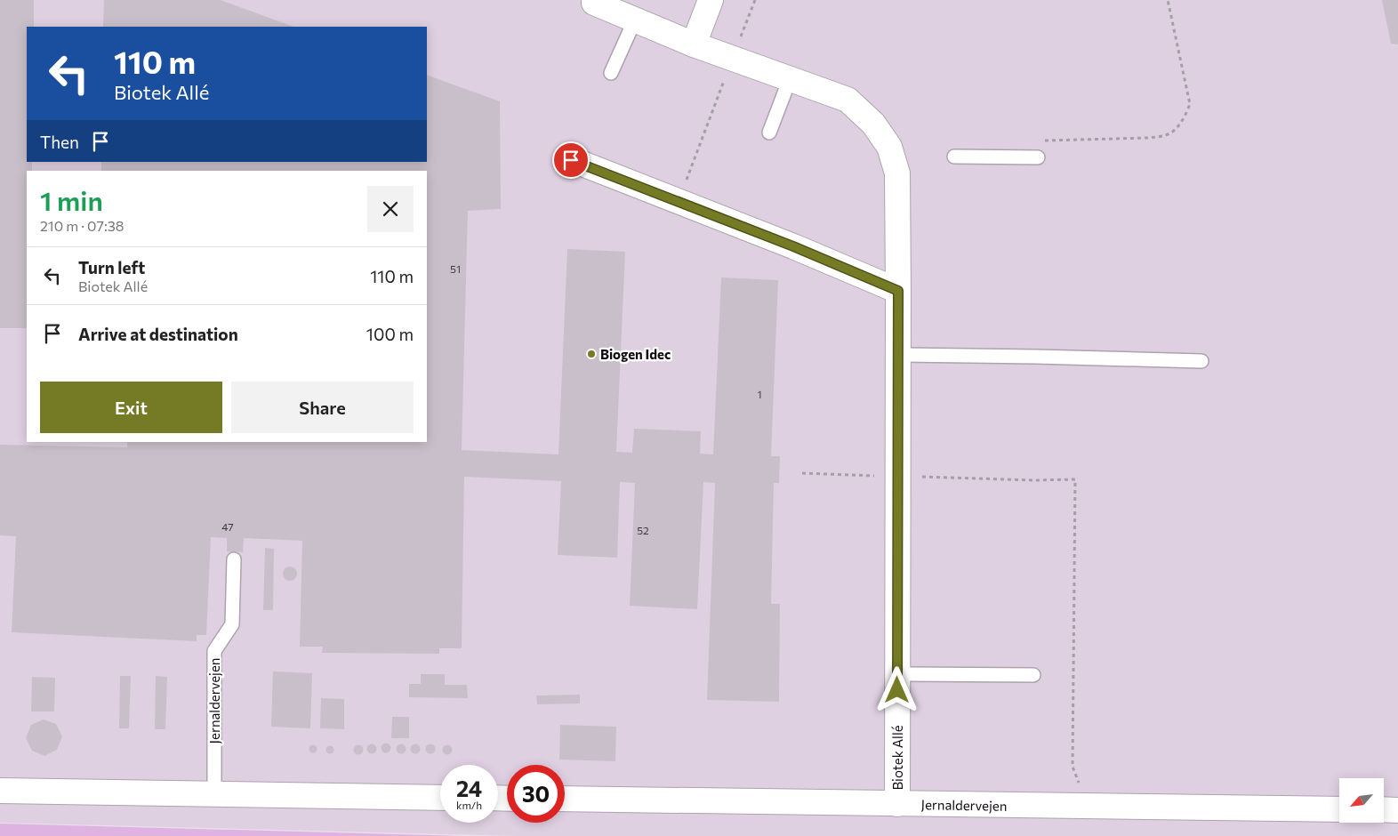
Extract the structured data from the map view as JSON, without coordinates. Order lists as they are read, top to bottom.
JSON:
{
  "streets": {
    "street": ["Jernaldervejen", "Biotek Allé"]
  },
  "crossings": [
    ["Jernaldervejen", "Biotek Allé"]
  ],
  "places": ["Biogen Idec"],
  "house_numbers": [
    "51",
    "1",
    "47",
    "52"
  ],
  "north": "bottom left",
  "page": {
    "turn": ["110 m", "Biotek Allé"],
    "then": "Then",
    "heading": ["1 min", "210 m · 07:38"],
    "list": [
      {
        "name": "Turn left",
        "note": "Biotek Allé",
        "value": "110 m"
      },
      {
        "name": "Arrive at destination",
        "value": "100 m"
      }
    ],
    "buttons": ["Exit", "Share"],
    "speed": "24 km/h",
    "limit": "30"
  }
}
